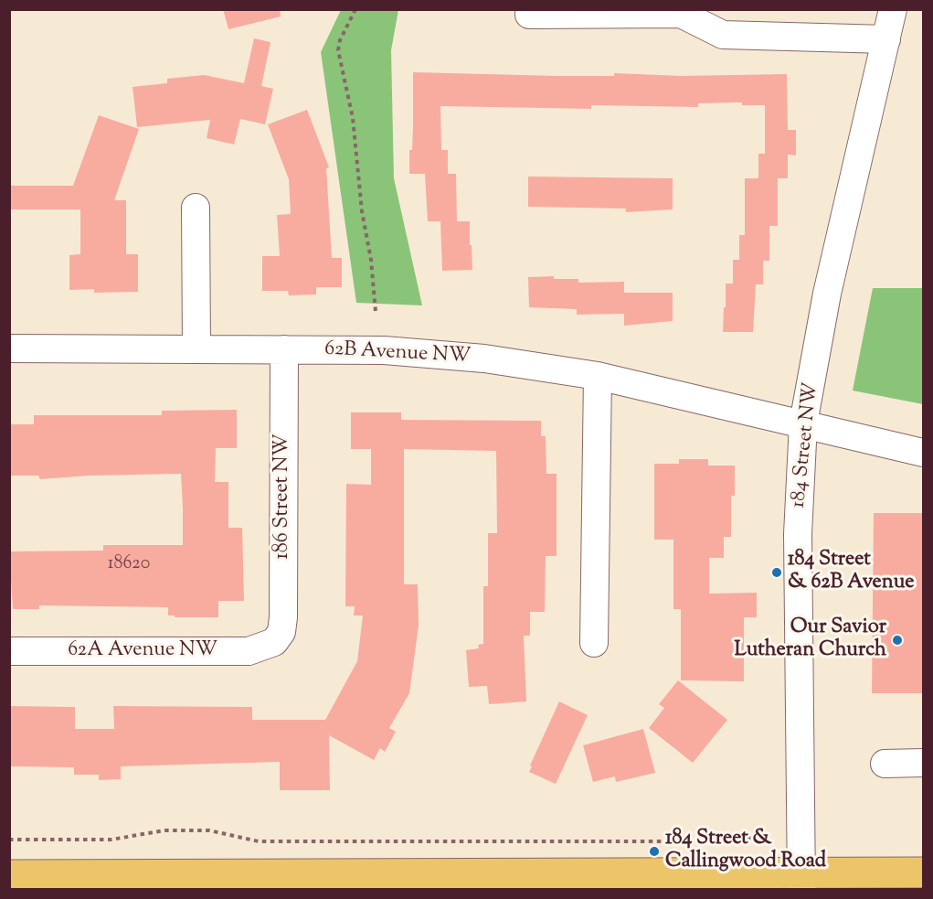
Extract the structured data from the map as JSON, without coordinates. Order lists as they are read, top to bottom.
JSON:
{
  "streets": {
    "street": [
      "62B Avenue NW",
      "184 Street NW",
      "186 Street NW",
      "62A Avenue NW"
    ]
  },
  "crossings": [
    ["62B Avenue NW", "184 Street NW"],
    ["62B Avenue NW", "186 Street NW"],
    ["186 Street NW", "62A Avenue NW"]
  ],
  "places": ["184 Street & 62B Avenue", "Our Savior Lutheran Church", "184 Street & Callingwood Road"],
  "house_numbers": ["18620"]
}
